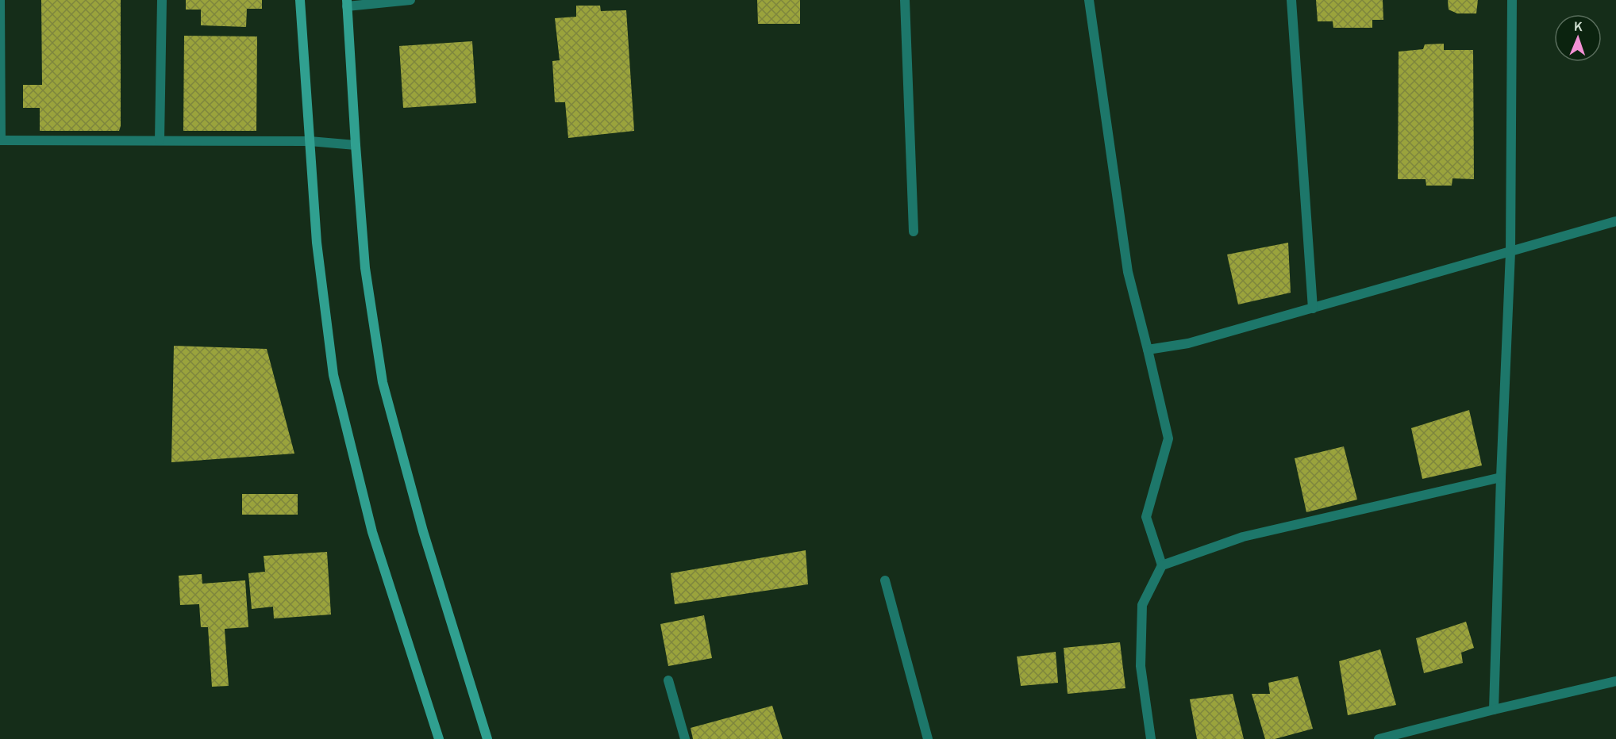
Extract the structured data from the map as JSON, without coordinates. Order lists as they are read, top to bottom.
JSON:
{
  "north": "top"
}
